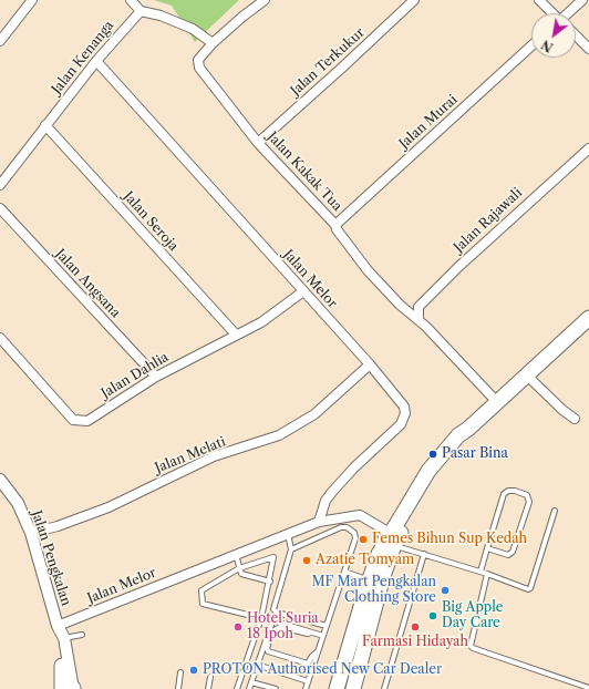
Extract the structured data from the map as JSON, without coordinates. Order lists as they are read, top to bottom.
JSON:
{
  "streets": {
    "street": [
      "Jalan Kenanga",
      "Jalan Terkukur",
      "Jalan Murai",
      "Jalan Kakak Tua",
      "Jalan Rajawali",
      "Jalan Seroja",
      "Jalan Melor",
      "Jalan Angsana",
      "Jalan Dahlia",
      "Jalan Melati",
      "Jalan Pengkalan"
    ]
  },
  "crossings": [
    ["Jalan Kenanga", "Jalan Seroja"],
    ["Jalan Kenanga", "Jalan Melor"],
    ["Jalan Terkukur", "Jalan Kakak Tua"],
    ["Jalan Murai", "Jalan Kakak Tua"],
    ["Jalan Kakak Tua", "Jalan Rajawali"],
    ["Jalan Seroja", "Jalan Dahlia"],
    ["Jalan Melor", "Jalan Dahlia"],
    ["Jalan Melor", "Jalan Melati"],
    ["Jalan Melor", "Jalan Pengkalan"],
    ["Jalan Angsana", "Jalan Dahlia"],
    ["Jalan Melati", "Jalan Pengkalan"]
  ],
  "places": [
    "Pasar Bina",
    "Femes Bihun Sup Kedah",
    "Azatie Tomyam",
    "MF Mart Pengkalan Clothing Store",
    "Big Apple Day Care",
    "Hotel Suria 18 Ipoh",
    "Farmasi Hidayah",
    "PROTON Authorised New Car Dealer"
  ],
  "north": "bottom left"
}
